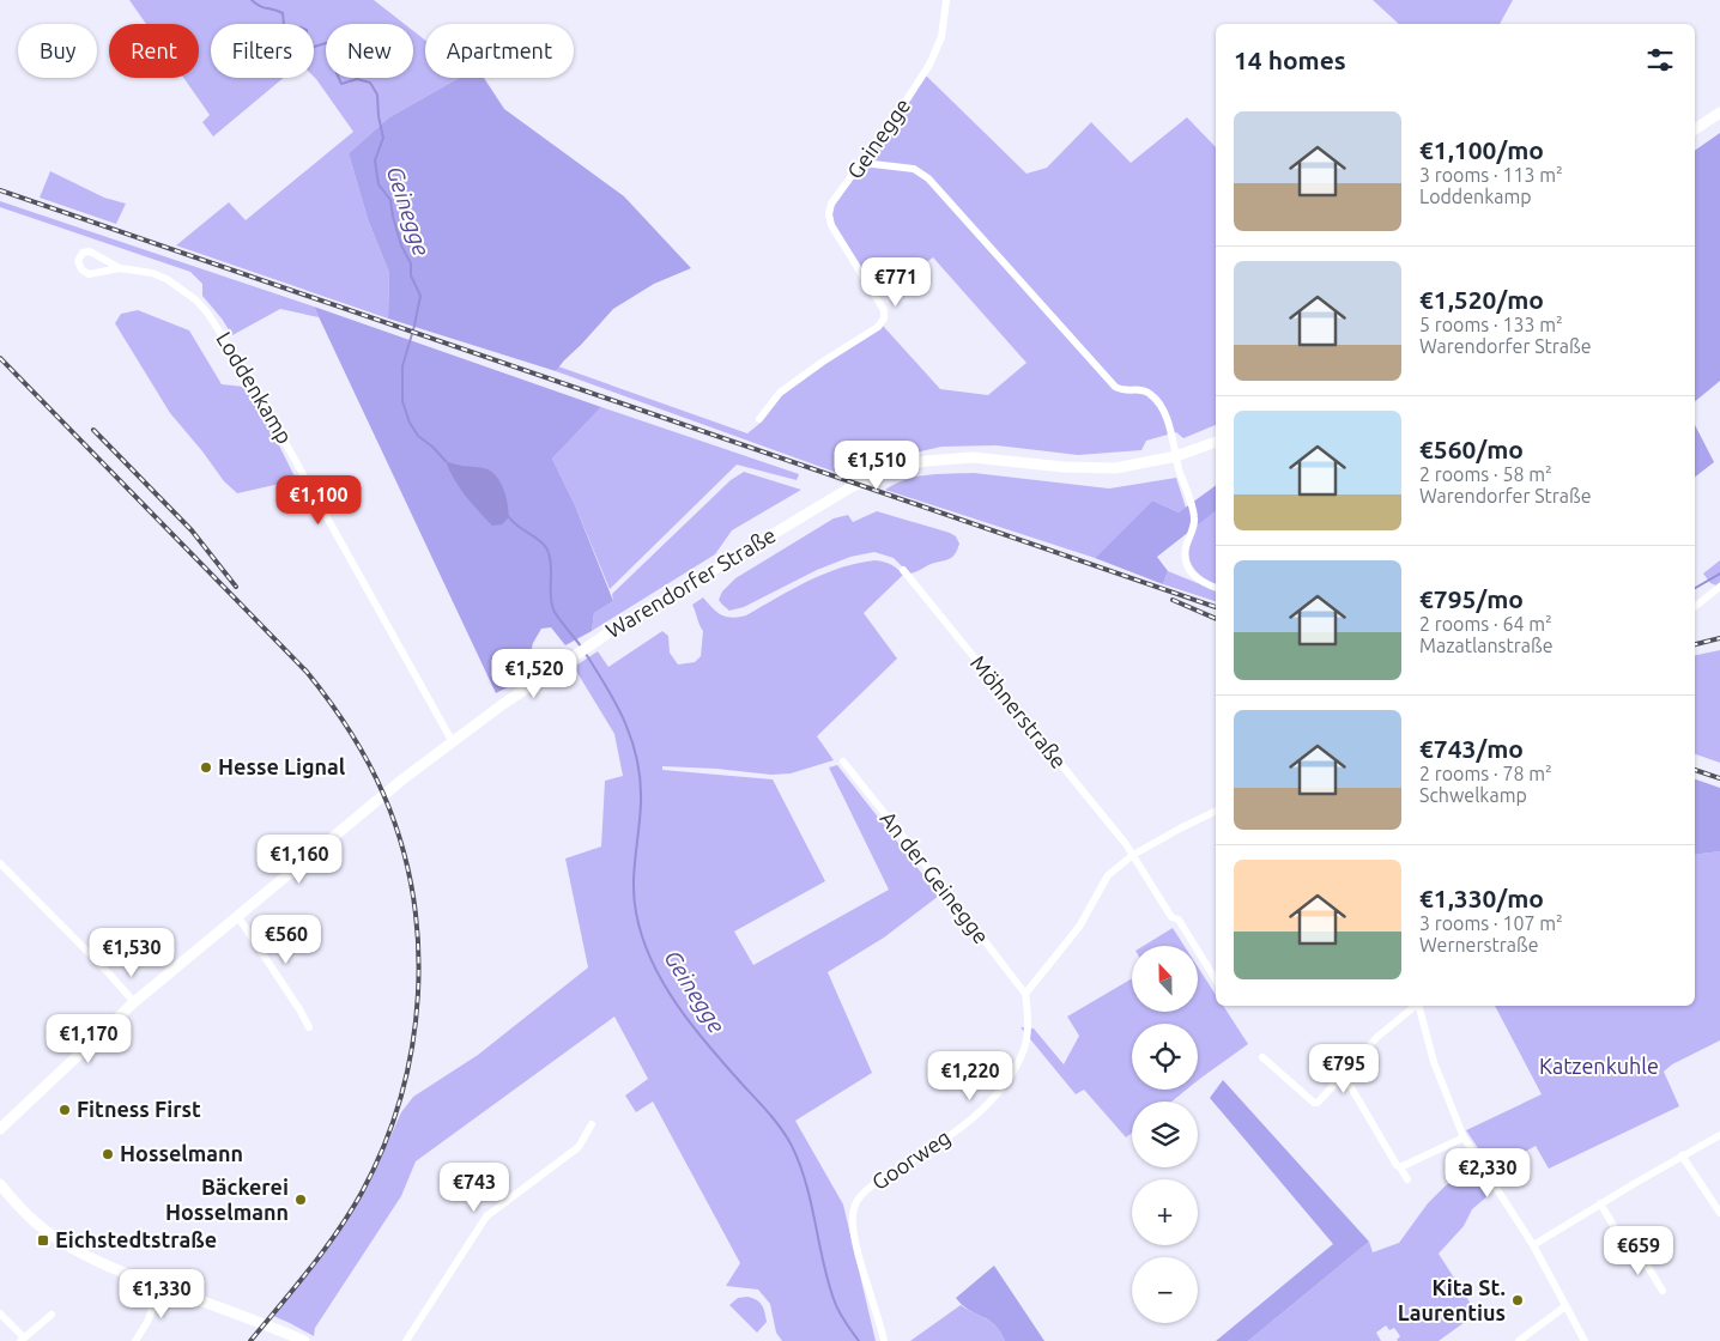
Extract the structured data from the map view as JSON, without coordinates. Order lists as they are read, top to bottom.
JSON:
{
  "streets": {
    "street": [
      "Geinegge",
      "Loddenkamp",
      "Warendorfer Straße",
      "Möhnerstraße",
      "An der Geinegge",
      "Goorweg"
    ]
  },
  "crossings": [
    ["Loddenkamp", "Warendorfer Straße"],
    ["An der Geinegge", "Goorweg"]
  ],
  "water": ["Geinegge"],
  "parks": ["Katzenkuhle"],
  "places": {
    "other": [
      "Hesse Lignal",
      "Fitness First",
      "Hosselmann",
      "Bäckerei Hosselmann",
      "Kita St. Laurentius"
    ],
    "transit": ["Eichstedtstraße"]
  },
  "north": "top",
  "page": {
    "chip": [
      "Buy",
      "Rent",
      "Filters",
      "New",
      "Apartment"
    ],
    "heading": "14 homes",
    "list": [
      {
        "name": "€1,100/mo",
        "note": "3 rooms · 113 m² · Loddenkamp"
      },
      {
        "name": "€1,520/mo",
        "note": "5 rooms · 133 m² · Warendorfer Straße"
      },
      {
        "name": "€560/mo",
        "note": "2 rooms · 58 m² · Warendorfer Straße"
      },
      {
        "name": "€795/mo",
        "note": "2 rooms · 64 m² · Mazatlanstraße"
      },
      {
        "name": "€743/mo",
        "note": "2 rooms · 78 m² · Schwelkamp"
      },
      {
        "name": "€1,330/mo",
        "note": "3 rooms · 107 m² · Wernerstraße"
      }
    ],
    "price": [
      "€771",
      "€1,510",
      "€1,100",
      "€1,520",
      "€1,160",
      "€560",
      "€1,530",
      "€1,170",
      "€795",
      "€1,220",
      "€2,330",
      "€743",
      "€659",
      "€1,330"
    ],
    "map_buttons": ["+", "−"]
  }
}
